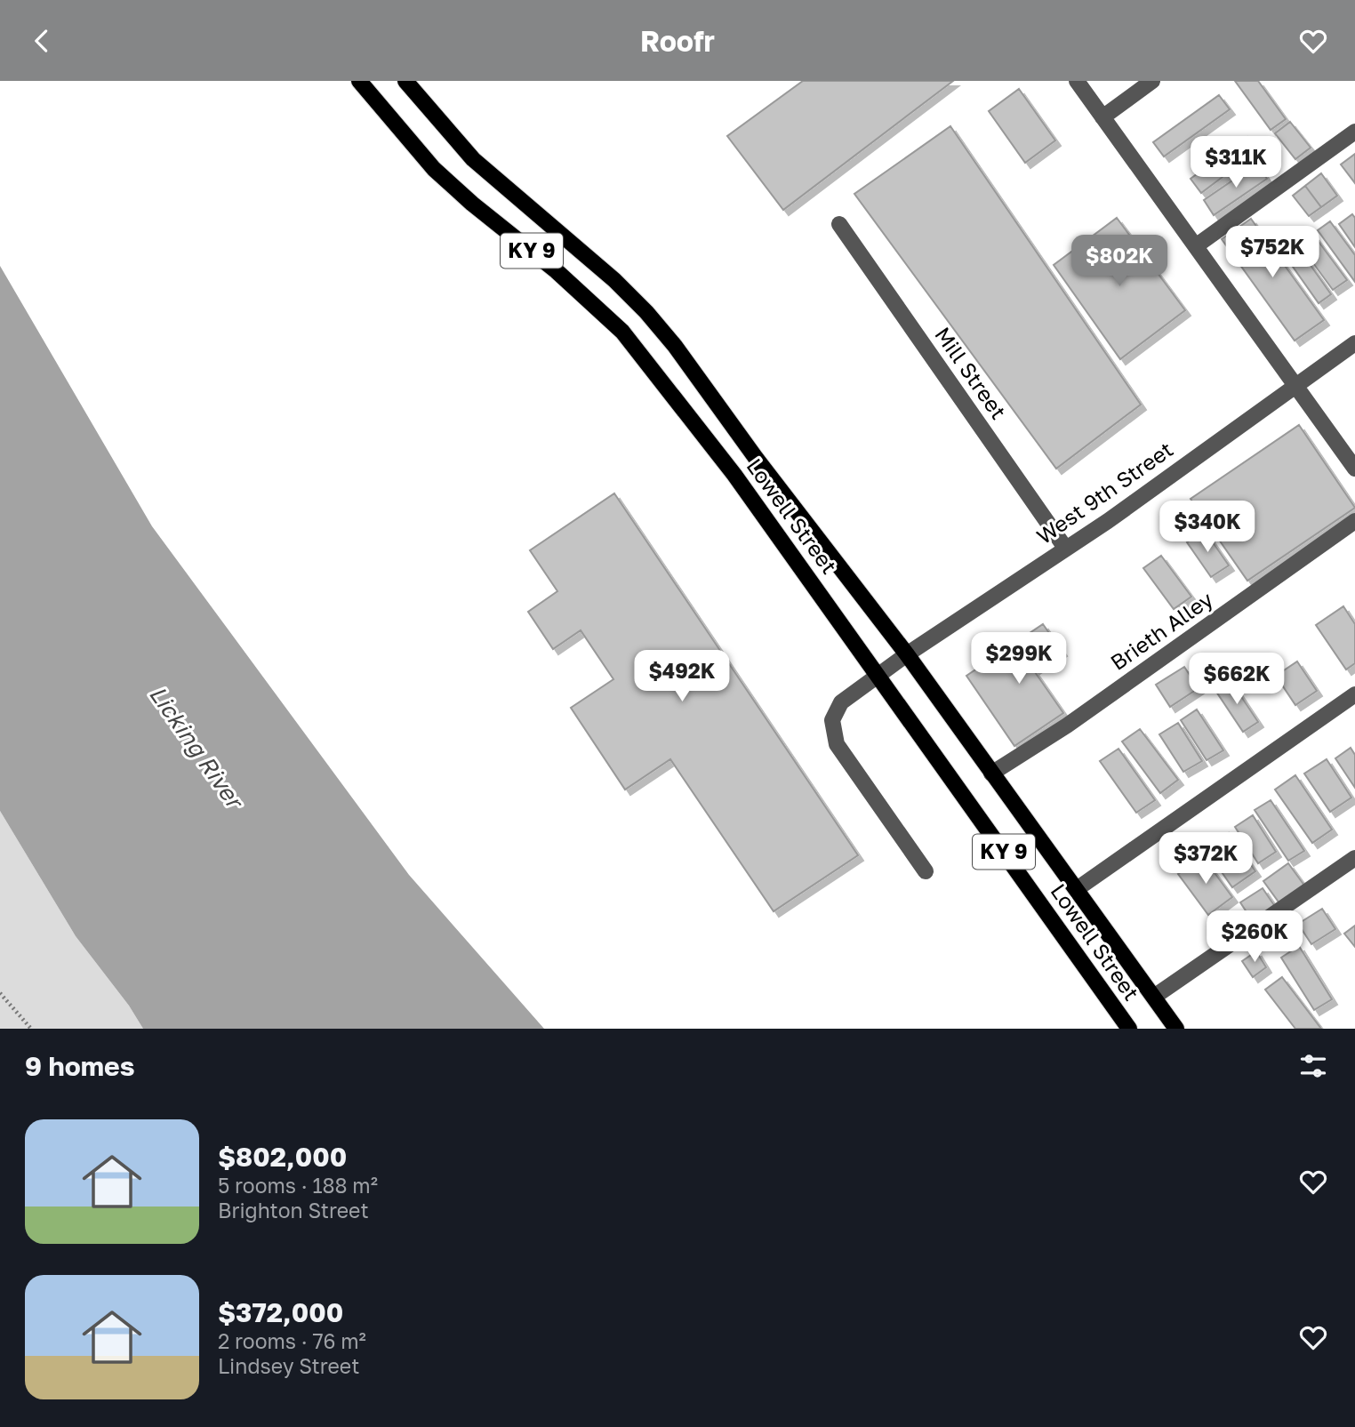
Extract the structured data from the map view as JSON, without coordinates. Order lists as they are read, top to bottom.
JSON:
{
  "streets": {
    "main road": ["KY 9", "Lowell Street"],
    "street": ["Mill Street", "West 9th Street", "Brieth Alley"]
  },
  "crossings": [
    ["Mill Street", "West 9th Street"],
    ["West 9th Street", "Lowell Street"],
    ["Lowell Street", "Brieth Alley"]
  ],
  "water": ["Licking River"],
  "page": {
    "header": "Roofr",
    "price": [
      "$311K",
      "$752K",
      "$802K",
      "$340K",
      "$299K",
      "$492K",
      "$662K",
      "$372K",
      "$260K"
    ],
    "heading": "9 homes",
    "list": [
      {
        "name": "$802,000",
        "note": "5 rooms · 188 m² · Brighton Street"
      },
      {
        "name": "$372,000",
        "note": "2 rooms · 76 m² · Lindsey Street"
      }
    ]
  }
}
